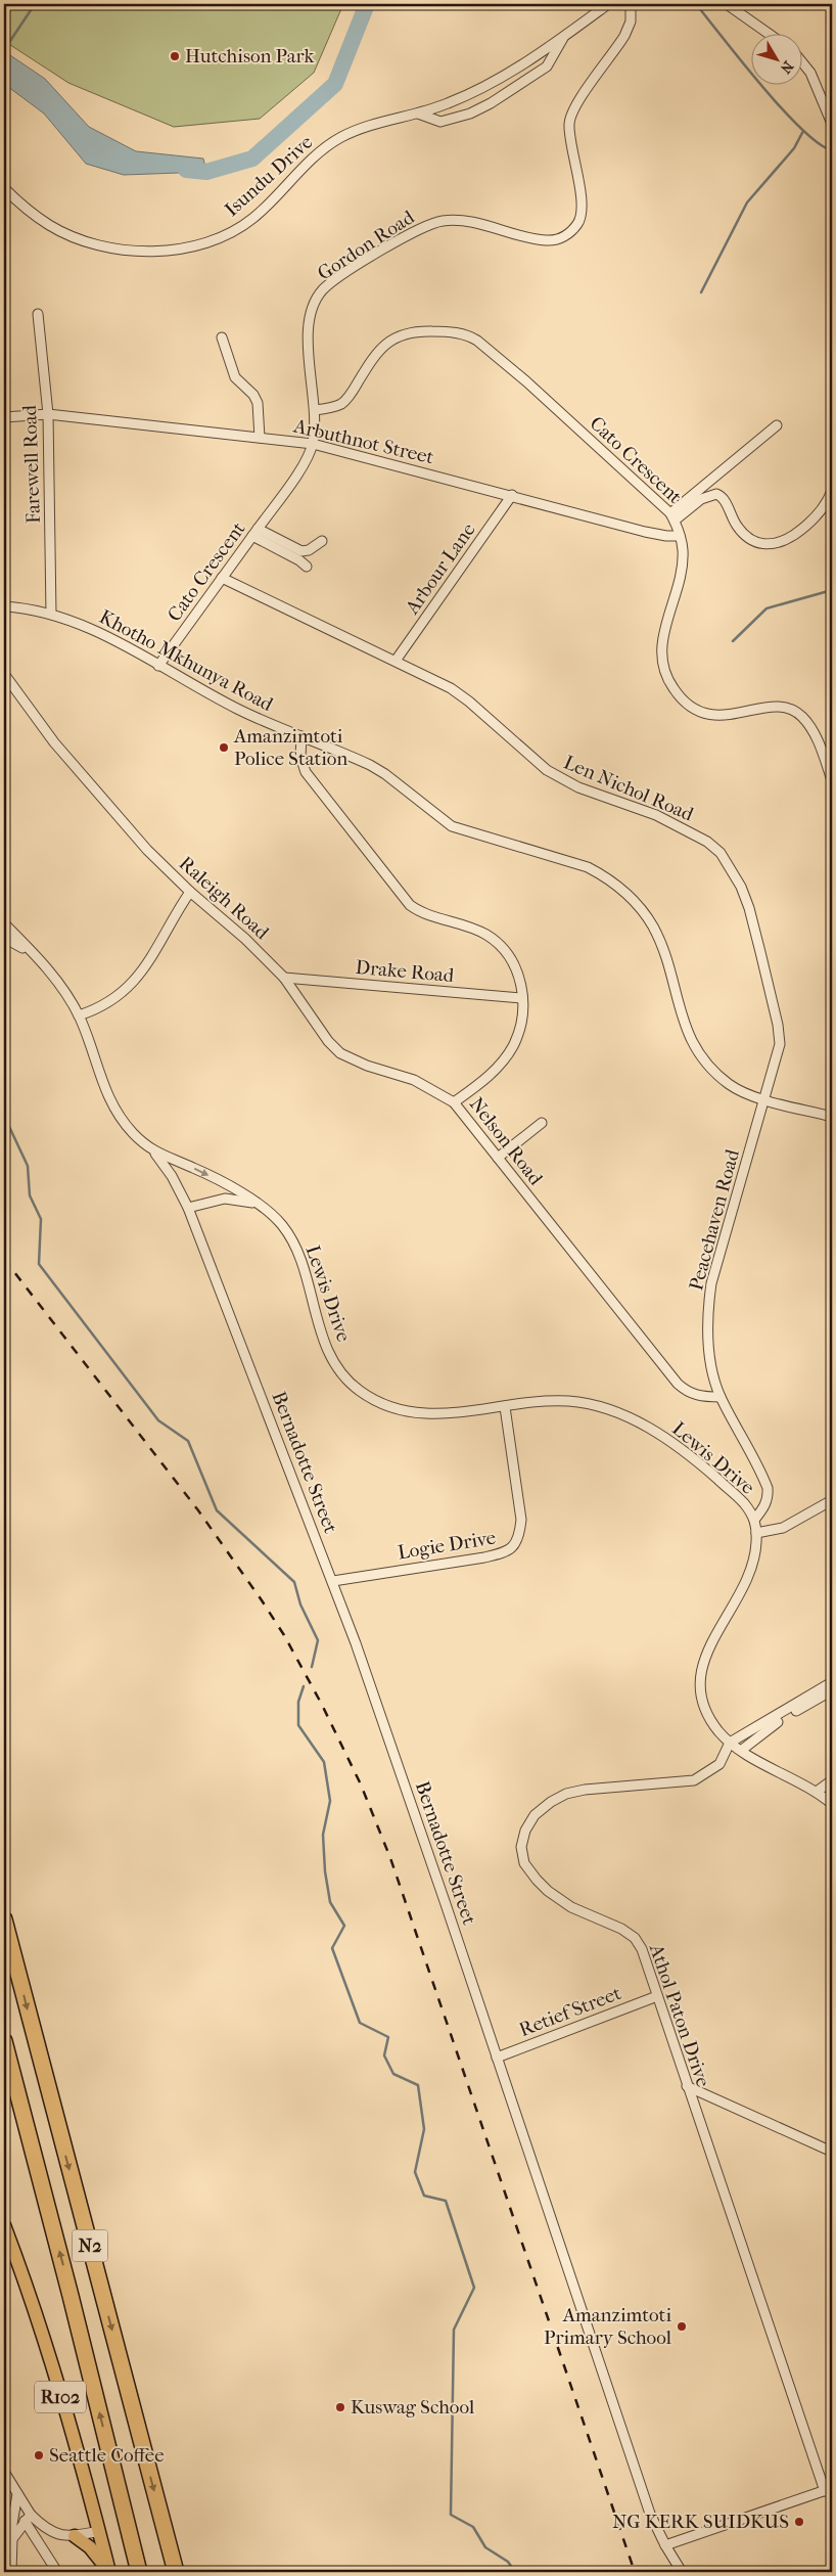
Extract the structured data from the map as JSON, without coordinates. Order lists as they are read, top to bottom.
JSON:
{
  "streets": {
    "highway": ["N2"],
    "main road": ["R102"],
    "street": [
      "Isundu Drive",
      "Gordon Road",
      "Arbuthnot Street",
      "Cato Crescent",
      "Farewell Road",
      "Arbour Lane",
      "Khotho Mkhunya Road",
      "Len Nichol Road",
      "Raleigh Road",
      "Drake Road",
      "Nelson Road",
      "Peacehaven Road",
      "Lewis Drive",
      "Bernadotte Street",
      "Logie Drive",
      "Retief Street",
      "Athol Paton Drive"
    ]
  },
  "crossings": [
    ["Gordon Road", "Arbuthnot Street"],
    ["Gordon Road", "Cato Crescent"],
    ["Arbuthnot Street", "Cato Crescent"],
    ["Arbuthnot Street", "Farewell Road"],
    ["Arbuthnot Street", "Arbour Lane"],
    ["Cato Crescent", "Khotho Mkhunya Road"],
    ["Cato Crescent", "Len Nichol Road"],
    ["Farewell Road", "Khotho Mkhunya Road"],
    ["Arbour Lane", "Len Nichol Road"],
    ["Khotho Mkhunya Road", "Len Nichol Road"],
    ["Khotho Mkhunya Road", "Nelson Road"],
    ["Khotho Mkhunya Road", "Peacehaven Road"],
    ["Len Nichol Road", "Peacehaven Road"],
    ["Raleigh Road", "Drake Road"],
    ["Raleigh Road", "Nelson Road"],
    ["Drake Road", "Nelson Road"],
    ["Nelson Road", "Peacehaven Road"],
    ["Peacehaven Road", "Lewis Drive"],
    ["Lewis Drive", "Bernadotte Street"],
    ["Lewis Drive", "Logie Drive"],
    ["Lewis Drive", "Athol Paton Drive"],
    ["Bernadotte Street", "Logie Drive"],
    ["Bernadotte Street", "Retief Street"],
    ["Retief Street", "Athol Paton Drive"]
  ],
  "places": [
    "Hutchison Park",
    "Amanzimtoti Police Station",
    "Amanzimtoti Primary School",
    "Kuswag School",
    "Seattle Coffee",
    "NG KERK SUIDKUS"
  ],
  "north": "bottom right"
}
